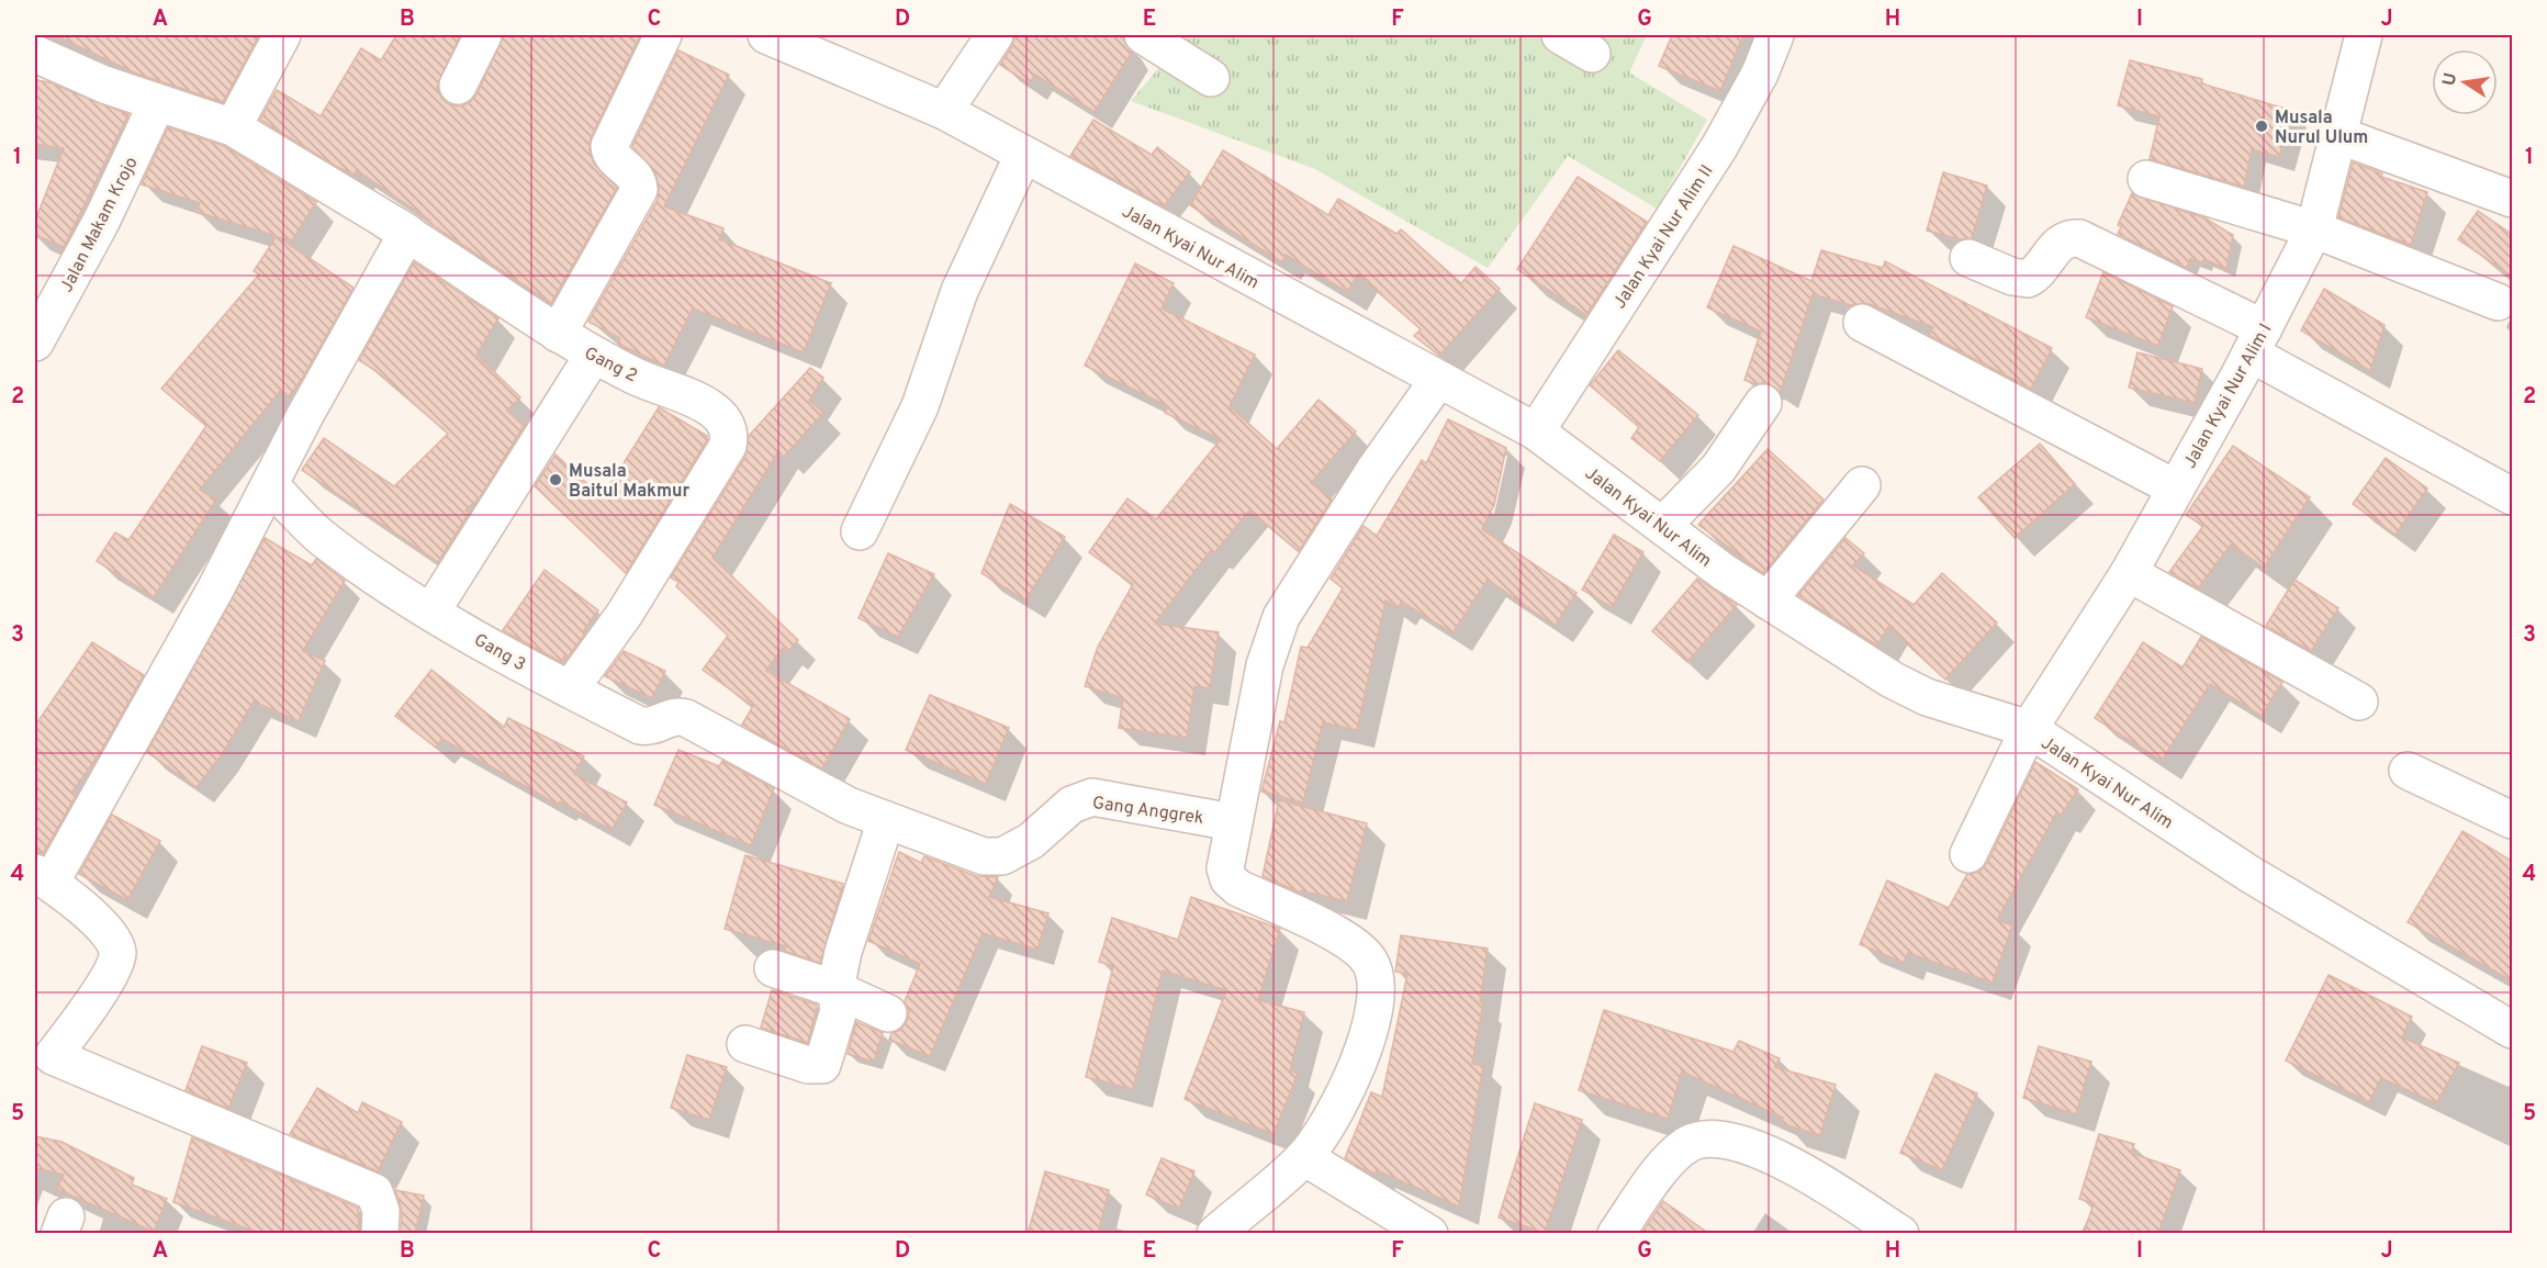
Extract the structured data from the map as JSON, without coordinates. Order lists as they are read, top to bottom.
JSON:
{
  "streets": {
    "street": [
      "Jalan Makam Krojo",
      "Jalan Kyai Nur Alim II",
      "Jalan Kyai Nur Alim",
      "Gang 2",
      "Jalan Kyai Nur Alim I",
      "Gang 3",
      "Gang Anggrek"
    ]
  },
  "crossings": [
    ["Jalan Makam Krojo", "Gang 2"],
    ["Jalan Kyai Nur Alim II", "Jalan Kyai Nur Alim"],
    ["Jalan Kyai Nur Alim", "Jalan Kyai Nur Alim I"],
    ["Gang 2", "Gang 3"],
    ["Gang 2", "Gang Anggrek"],
    ["Gang 3", "Gang Anggrek"]
  ],
  "places": ["Musala Nurul Ulum", "Musala Baitul Makmur"],
  "north": "left",
  "grid": {
    "columns": [
      "A",
      "B",
      "C",
      "D",
      "E",
      "F",
      "G",
      "H",
      "I",
      "J"
    ],
    "rows": [
      "1",
      "2",
      "3",
      "4",
      "5"
    ]
  }
}
